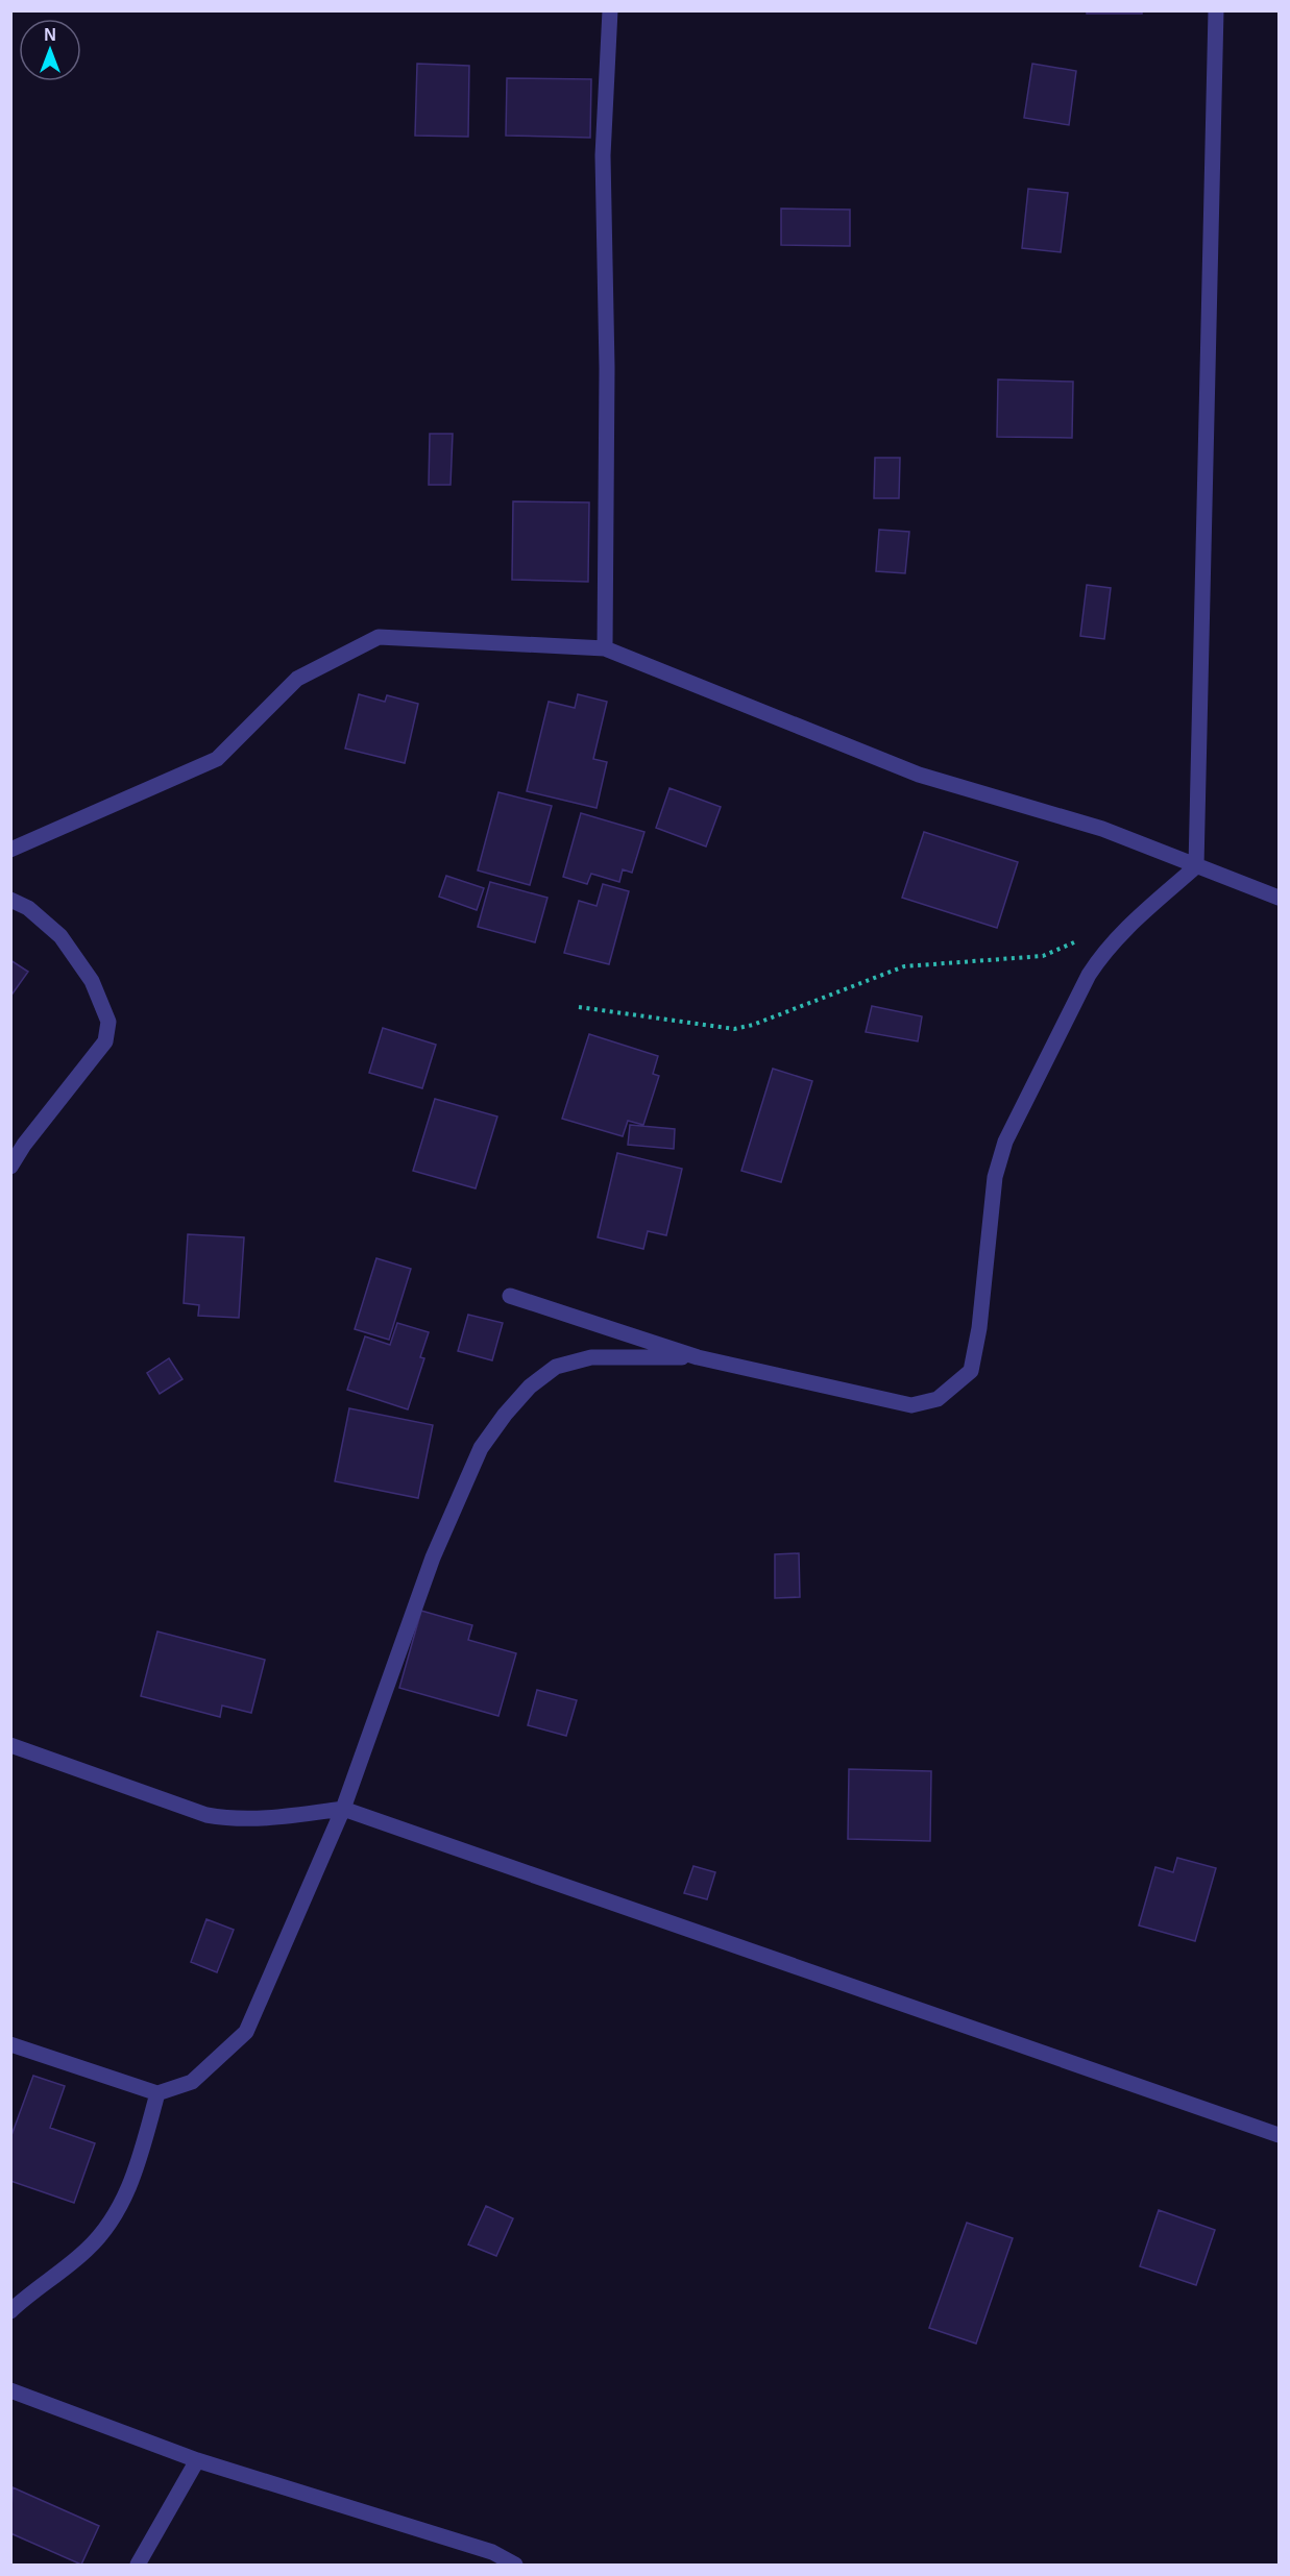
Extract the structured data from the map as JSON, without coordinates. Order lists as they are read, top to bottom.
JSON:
{
  "north": "top"
}
